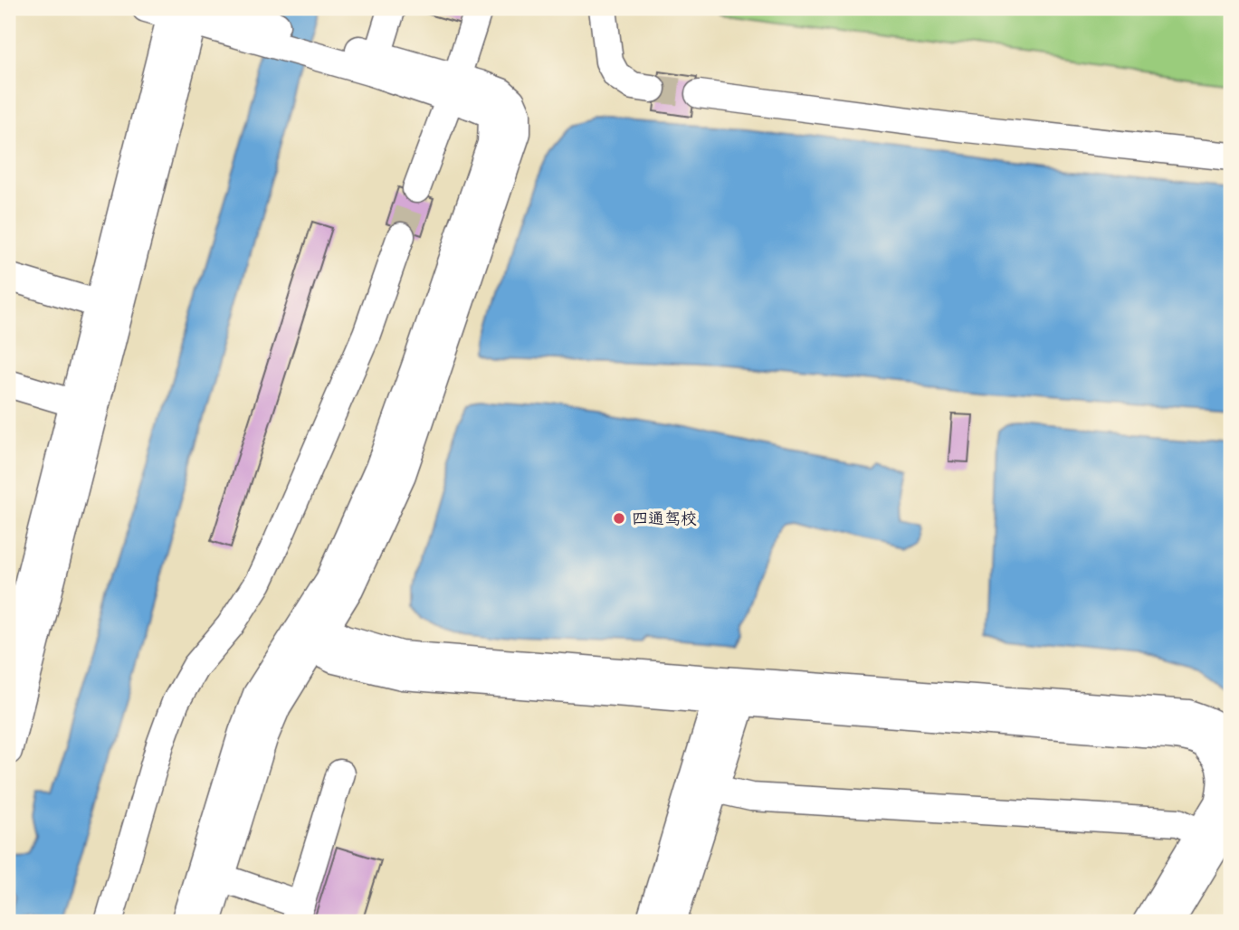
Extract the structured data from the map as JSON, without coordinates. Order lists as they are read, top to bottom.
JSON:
{
  "places": ["四通驾校"]
}
